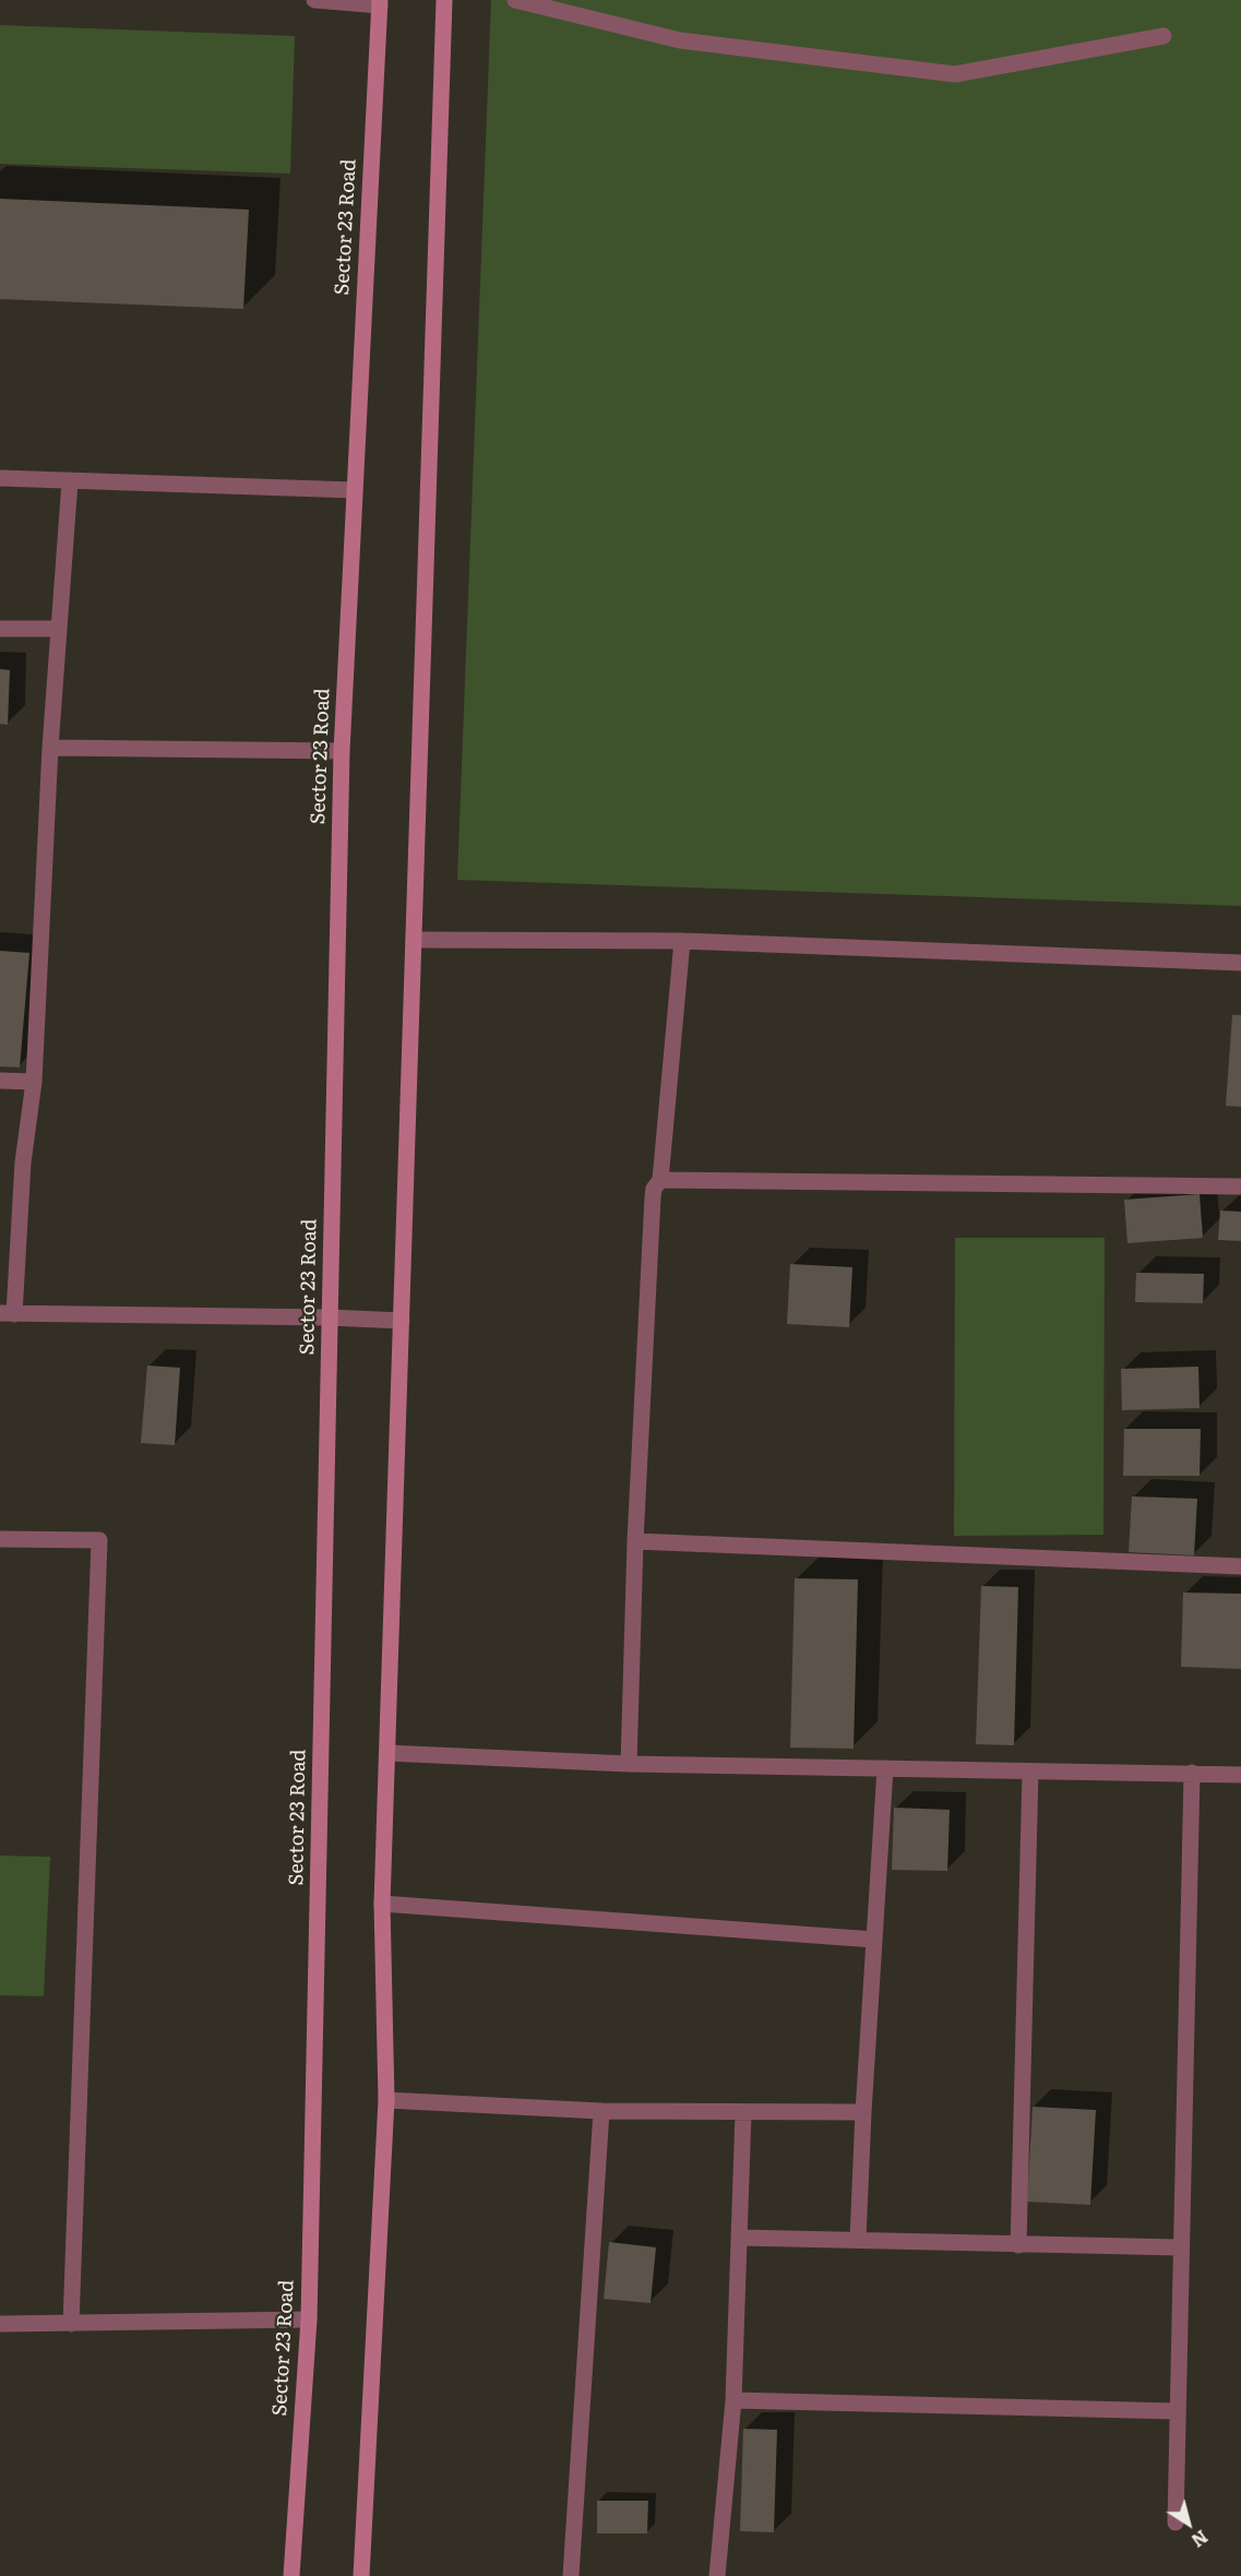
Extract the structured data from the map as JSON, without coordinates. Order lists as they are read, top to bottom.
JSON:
{
  "streets": {
    "street": ["Sector 23 Road"]
  },
  "north": "bottom right"
}
